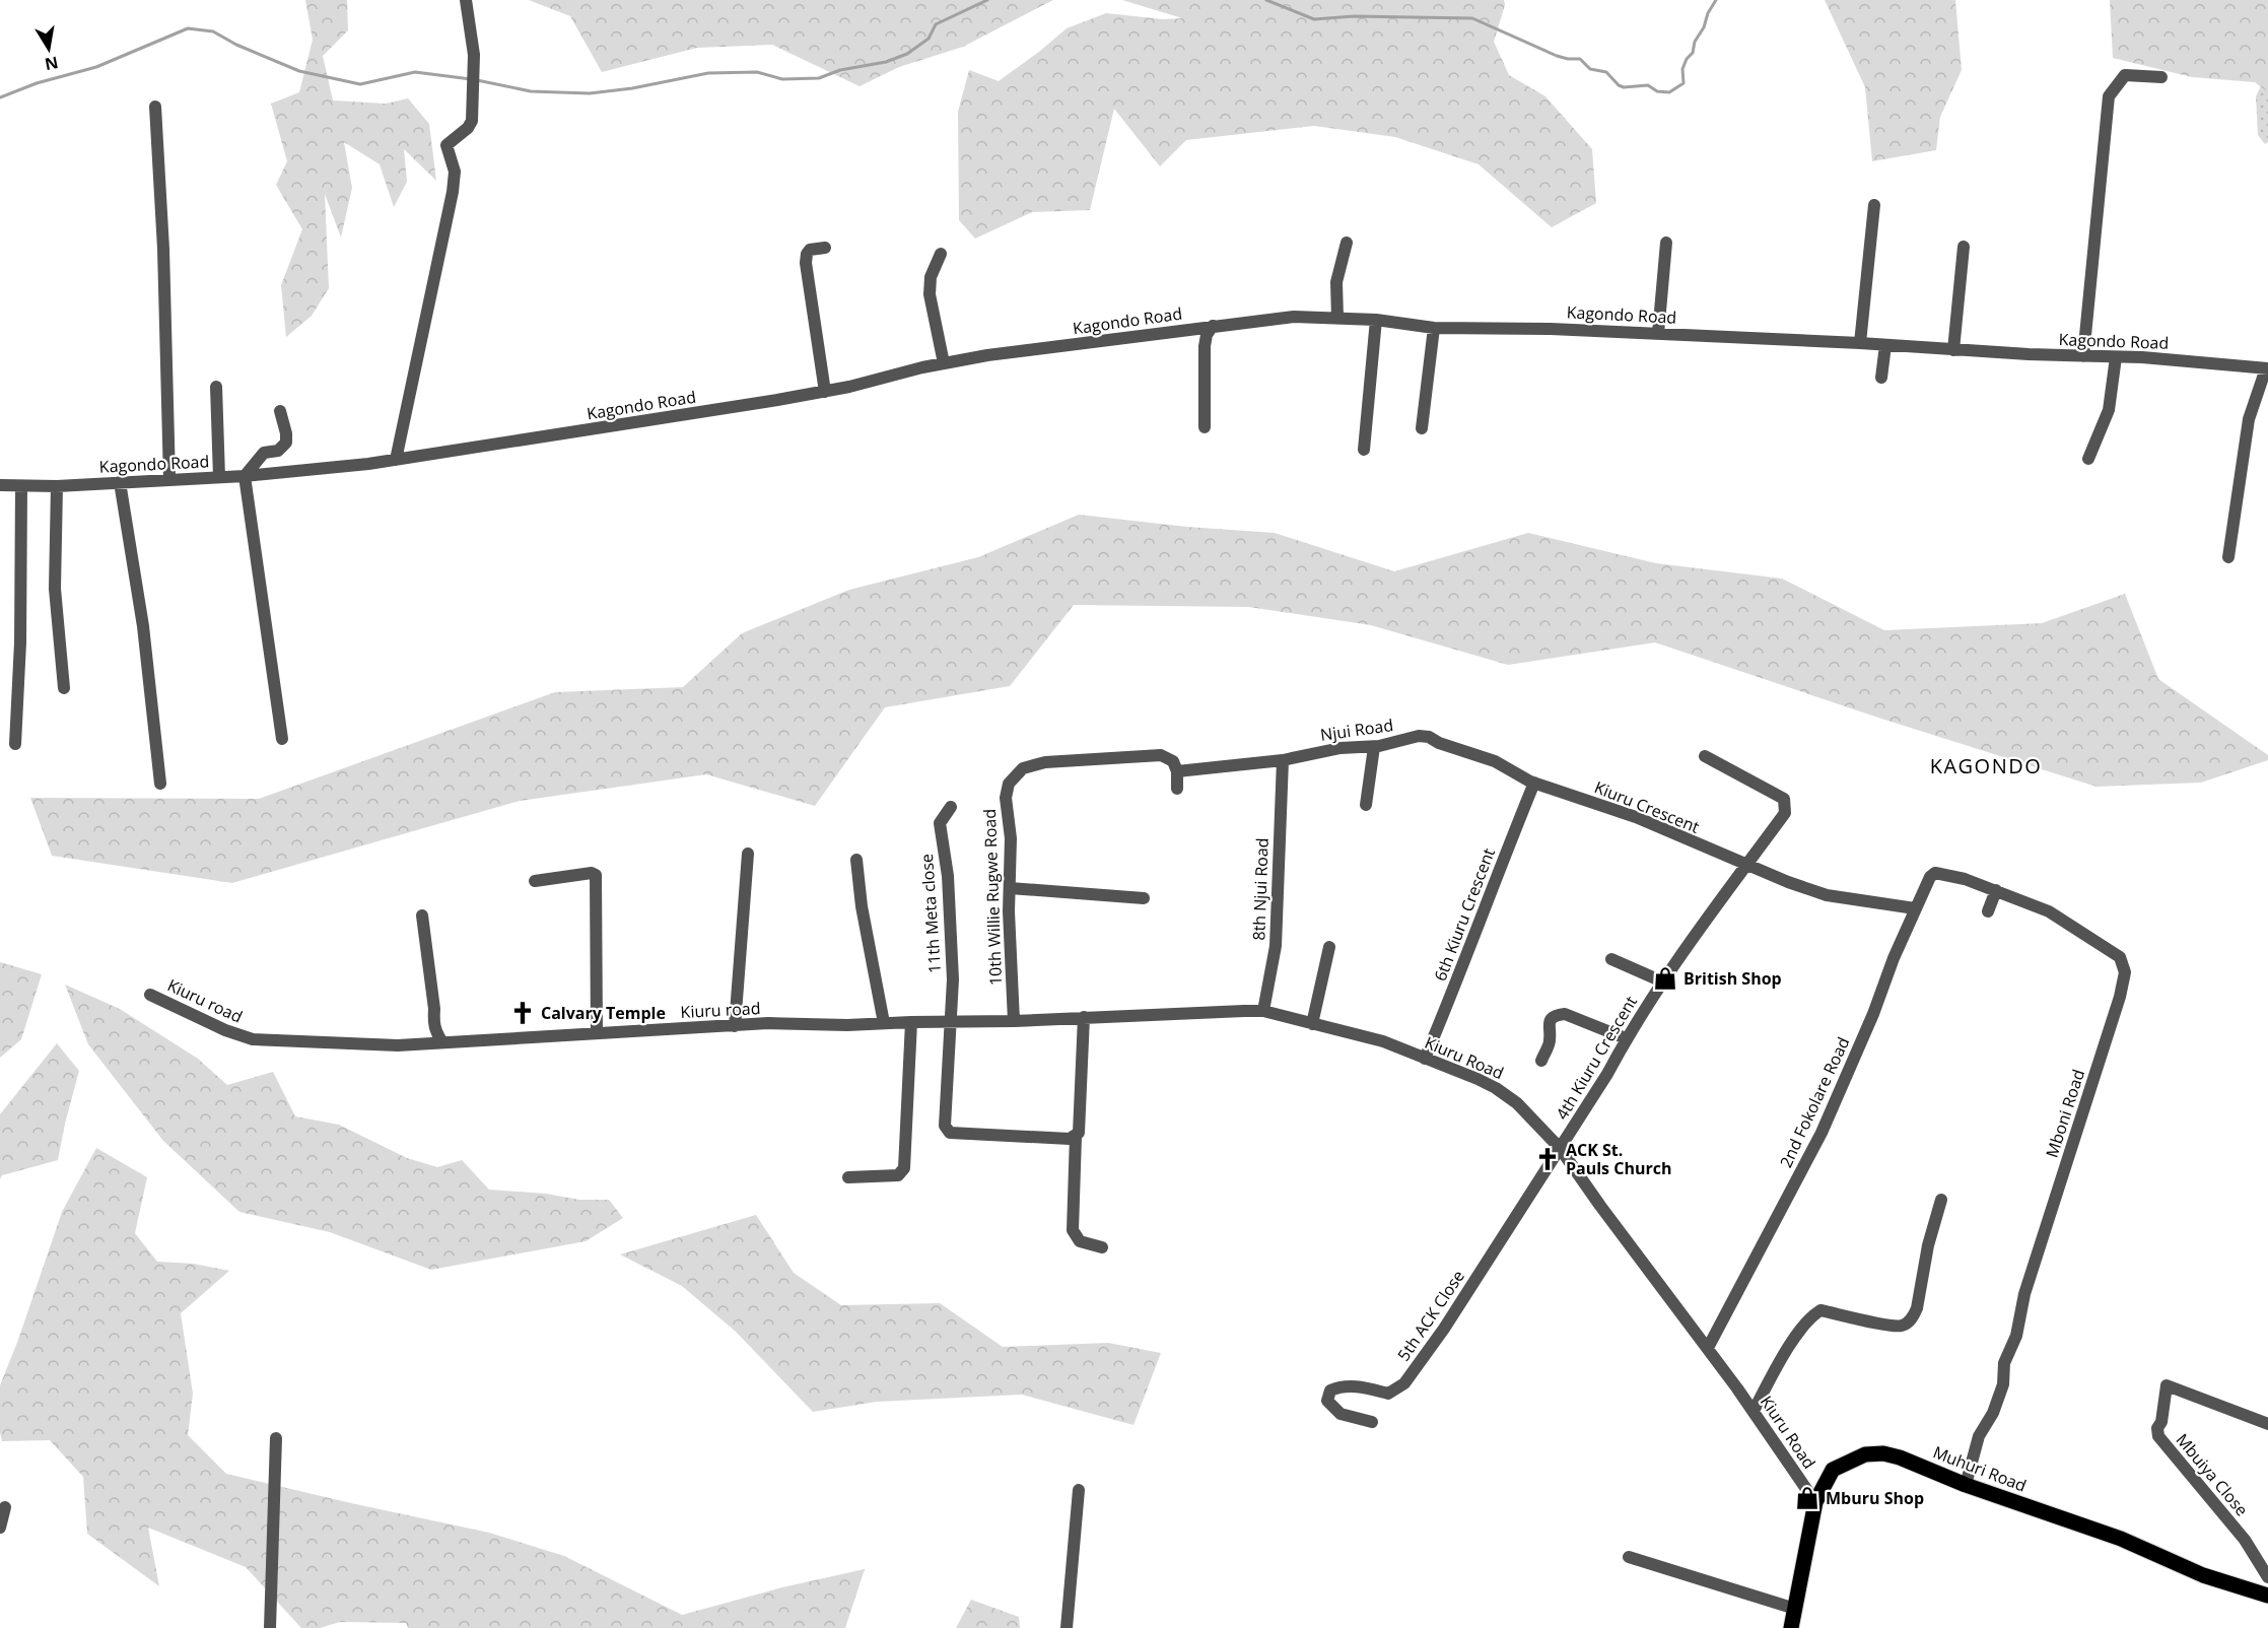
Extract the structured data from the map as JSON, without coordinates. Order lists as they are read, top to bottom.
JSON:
{
  "streets": {
    "main road": ["Muhuri Road"],
    "street": [
      "Kagondo Road",
      "Njui Road",
      "Kiuru Crescent",
      "8th Njui Road",
      "10th Willie Rugwe Road",
      "11th Meta close",
      "6th Kiuru Crescent",
      "Kiuru road",
      "Kiuru Road",
      "4th Kiuru Crescent",
      "2nd Fokolare Road",
      "Mboni Road",
      "5th ACK Close",
      "Mbuiya Close"
    ]
  },
  "crossings": [
    ["Njui Road", "Kiuru Crescent"],
    ["Njui Road", "8th Njui Road"],
    ["Njui Road", "10th Willie Rugwe Road"],
    ["Njui Road", "6th Kiuru Crescent"],
    ["Kiuru Crescent", "6th Kiuru Crescent"],
    ["Kiuru Crescent", "4th Kiuru Crescent"],
    ["Kiuru Crescent", "2nd Fokolare Road"],
    ["8th Njui Road", "Kiuru Road"],
    ["10th Willie Rugwe Road", "Kiuru road"],
    ["11th Meta close", "Kiuru road"],
    ["6th Kiuru Crescent", "Kiuru Road"],
    ["Kiuru road", "Kiuru Road"],
    ["Kiuru Road", "4th Kiuru Crescent"],
    ["Kiuru Road", "2nd Fokolare Road"],
    ["Kiuru Road", "5th ACK Close"],
    ["Kiuru Road", "Muhuri Road"],
    ["4th Kiuru Crescent", "5th ACK Close"],
    ["2nd Fokolare Road", "Mboni Road"],
    ["Mboni Road", "Muhuri Road"]
  ],
  "districts": ["KAGONDO"],
  "places": {
    "shop": ["British Shop", "Mburu Shop"],
    "church": ["Calvary Temple", "ACK St. Pauls Church"]
  },
  "north": "bottom"
}
